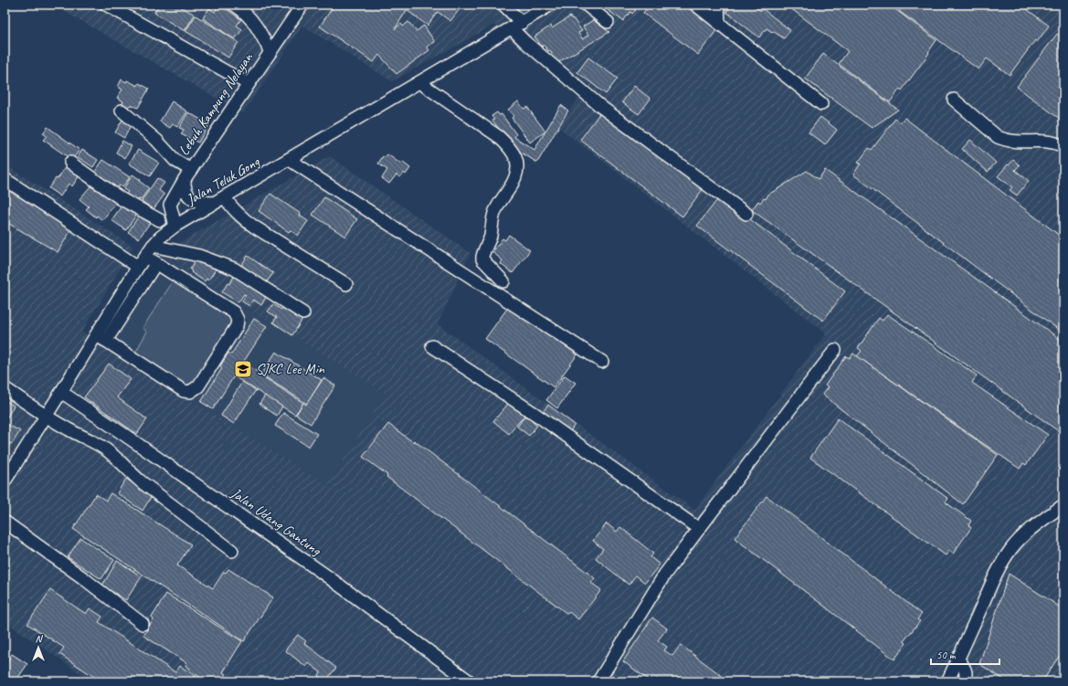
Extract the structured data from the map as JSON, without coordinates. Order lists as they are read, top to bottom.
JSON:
{
  "streets": {
    "street": ["Lebuh Kampung Nelayan", "Jalan Teluk Gong", "Jalan Udang Gantung"]
  },
  "crossings": [
    ["Lebuh Kampung Nelayan", "Jalan Teluk Gong"],
    ["Jalan Teluk Gong", "Jalan Udang Gantung"]
  ],
  "places": {
    "school or university": ["SJKC Lee Min"]
  },
  "scale_bar": "50 m",
  "north": "top"
}
